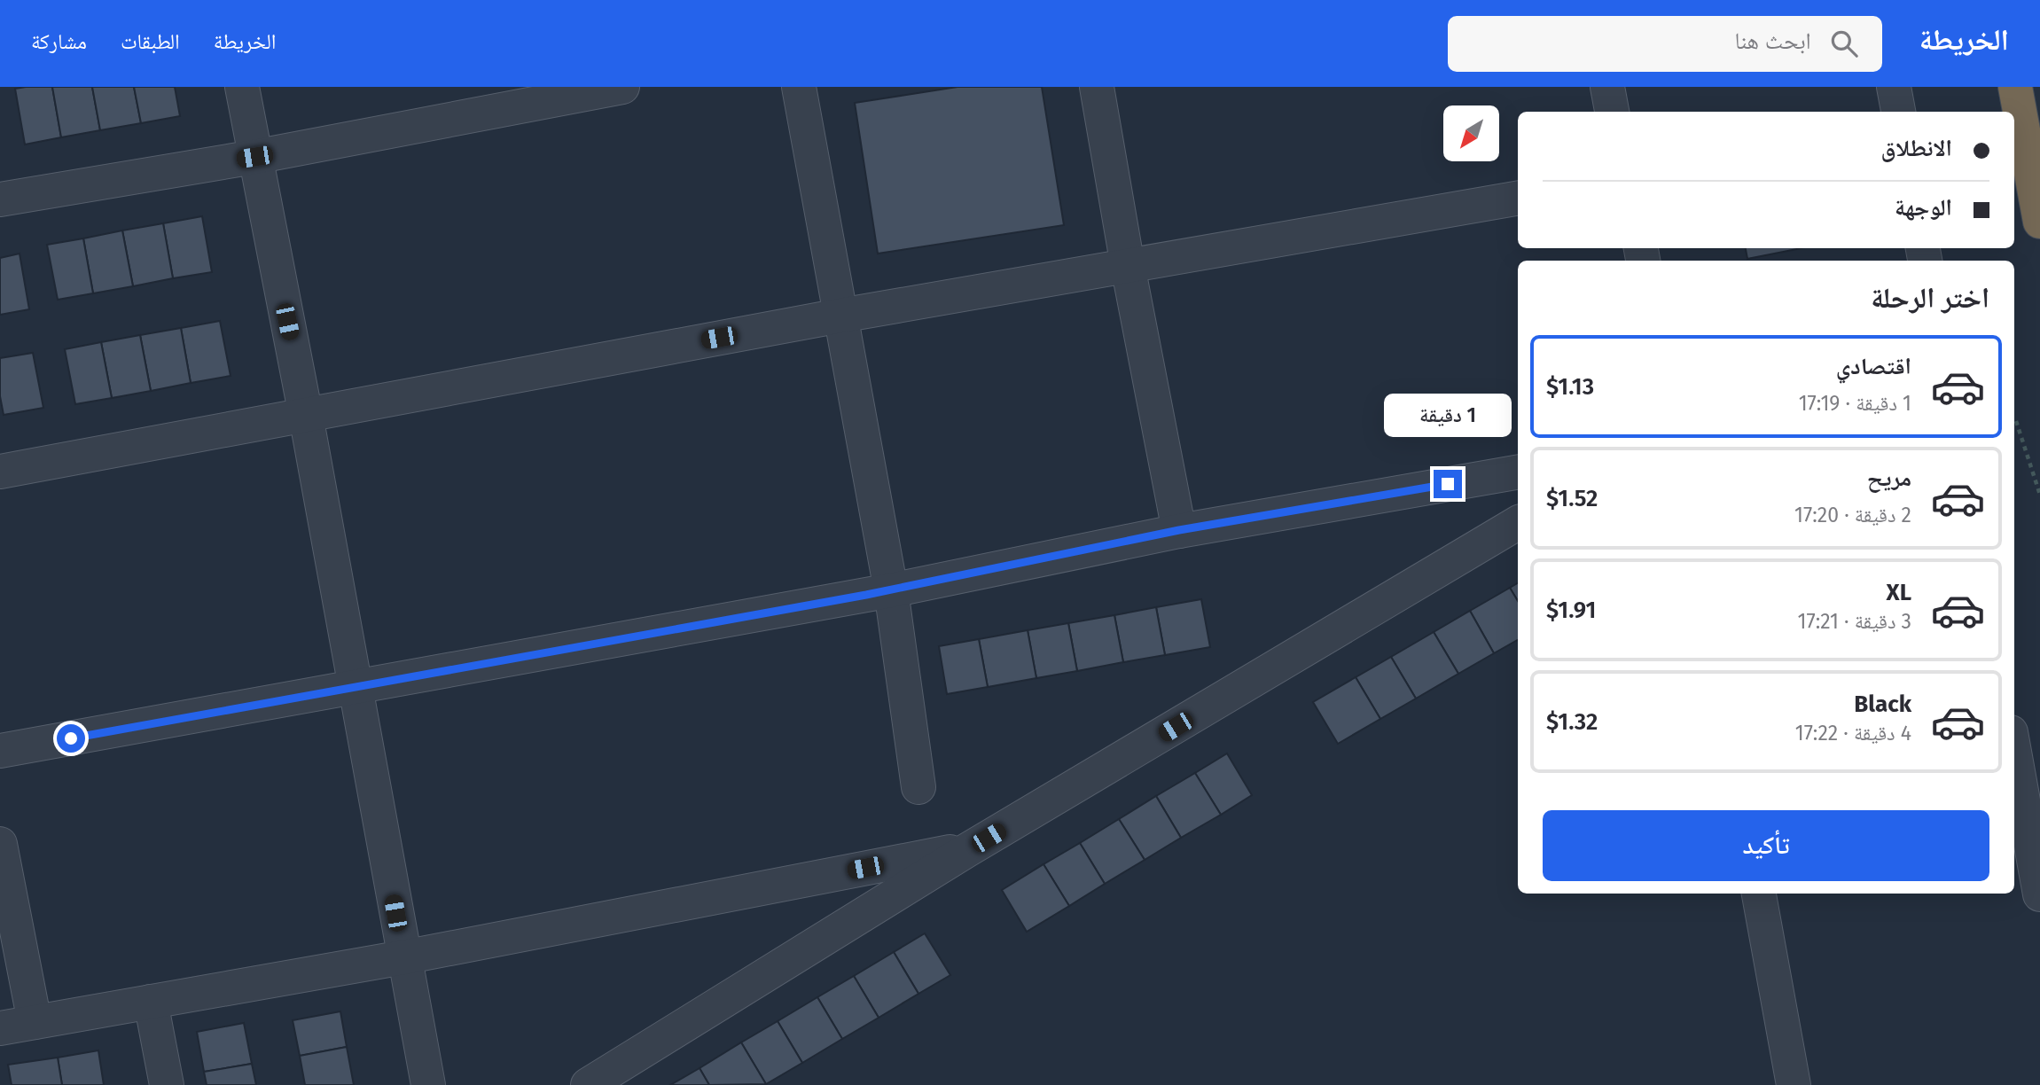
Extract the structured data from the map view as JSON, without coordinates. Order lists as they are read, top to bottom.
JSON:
{
  "north": "bottom left",
  "page": {
    "header": "الخريطة",
    "search": "ابحث هنا",
    "nav": ["الخريطة", "الطبقات", "مشاركة"],
    "banner": ["الانطلاق", "الوجهة"],
    "heading": "اختر الرحلة",
    "list": [
      {
        "name": "اقتصادي",
        "note": "1 دقيقة · 17:19",
        "value": "$1.13"
      },
      {
        "name": "مريح",
        "note": "2 دقيقة · 17:20",
        "value": "$1.52"
      },
      {
        "name": "XL",
        "note": "3 دقيقة · 17:21",
        "value": "$1.91"
      },
      {
        "name": "Black",
        "note": "4 دقيقة · 17:22",
        "value": "$1.32"
      }
    ],
    "bubble": "1 دقيقة",
    "buttons": "تأكيد"
  }
}
